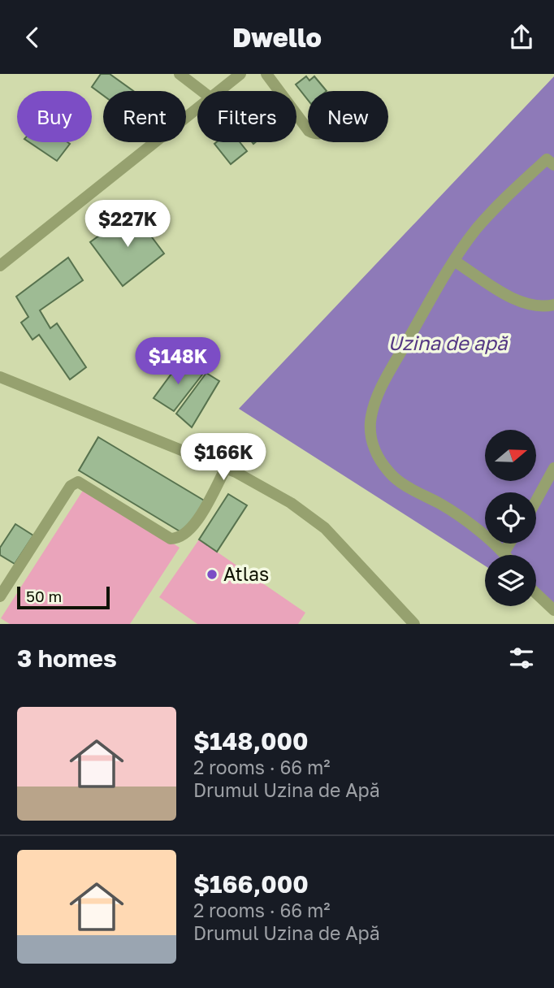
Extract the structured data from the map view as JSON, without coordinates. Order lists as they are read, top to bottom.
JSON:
{
  "water": ["Uzina de apă"],
  "places": ["Atlas"],
  "scale_bar": "50 m",
  "north": "right",
  "page": {
    "header": "Dwello",
    "chip": [
      "Buy",
      "Rent",
      "Filters",
      "New"
    ],
    "price": ["$227K", "$148K", "$166K"],
    "scale": "50 m",
    "heading": "3 homes",
    "list": [
      {
        "name": "$148,000",
        "note": "2 rooms · 66 m² · Drumul Uzina de Apă"
      },
      {
        "name": "$166,000",
        "note": "2 rooms · 66 m² · Drumul Uzina de Apă"
      }
    ]
  }
}
